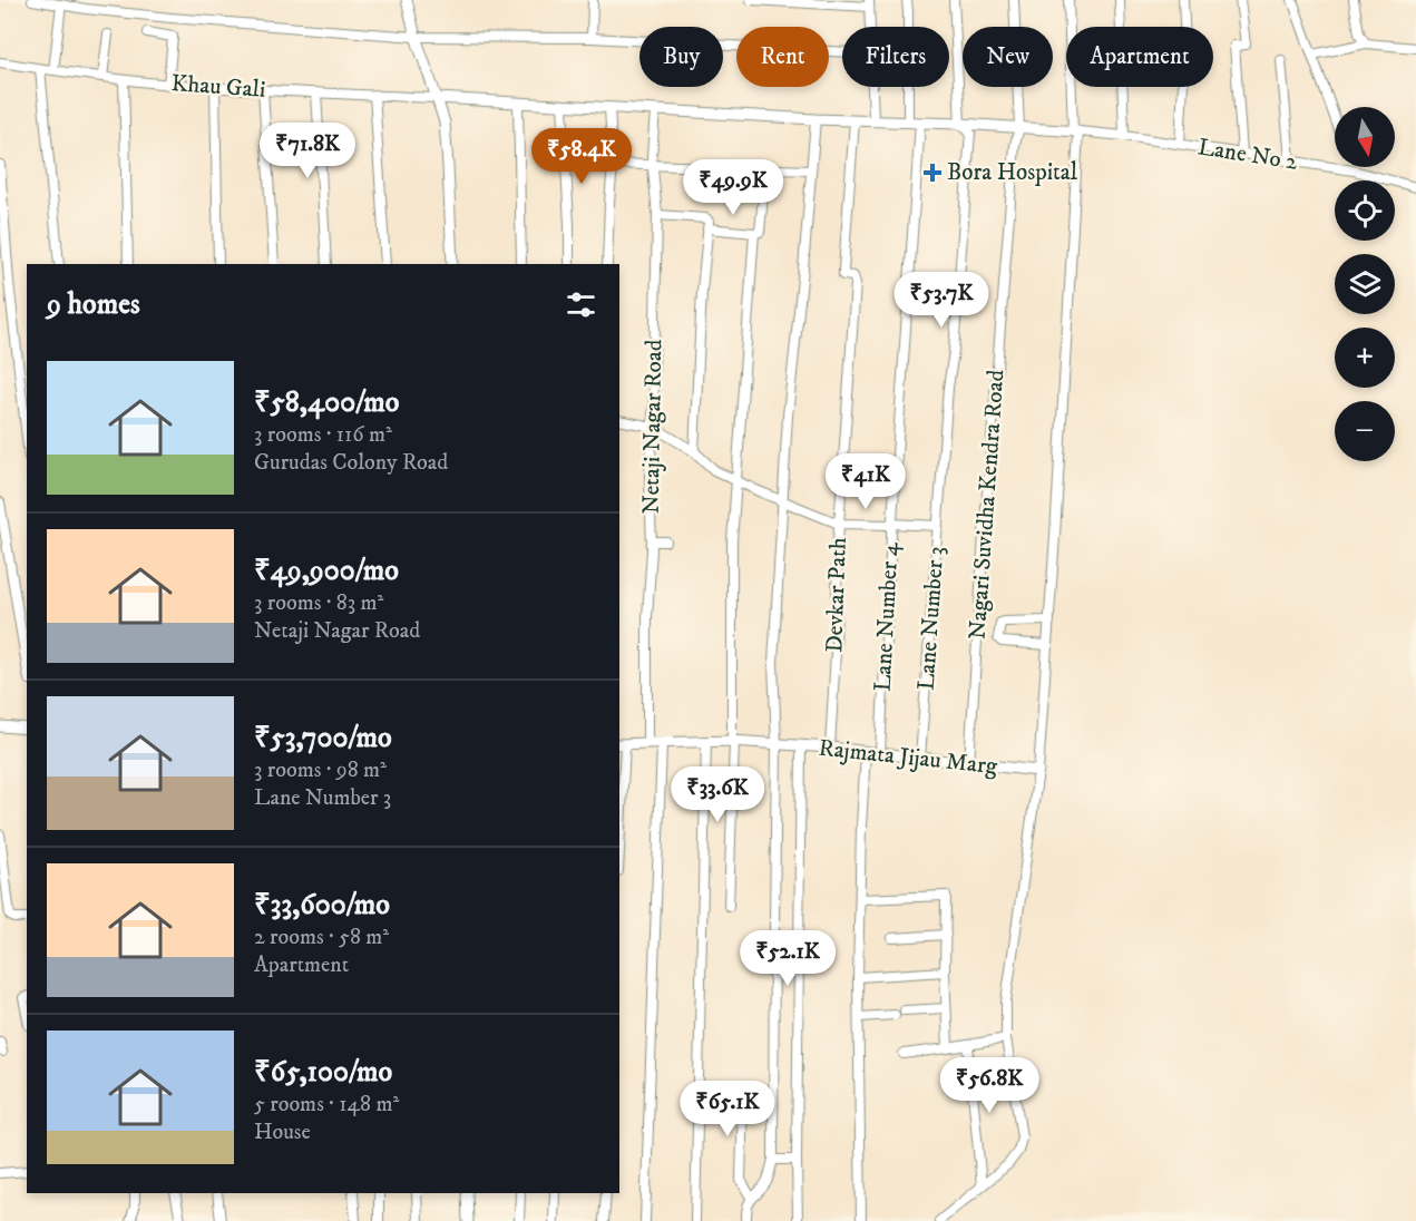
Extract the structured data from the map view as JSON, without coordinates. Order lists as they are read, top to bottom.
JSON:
{
  "streets": {
    "street": [
      "Khau Gali",
      "Lane No 2",
      "Netaji Nagar Road",
      "Nagari Suvidha Kendra Road",
      "Devkar Path",
      "Lane Number 4",
      "Lane Number 3",
      "Rajmata Jijau Marg"
    ]
  },
  "crossings": [
    ["Netaji Nagar Road", "Rajmata Jijau Marg"],
    ["Nagari Suvidha Kendra Road", "Rajmata Jijau Marg"],
    ["Devkar Path", "Rajmata Jijau Marg"],
    ["Lane Number 4", "Rajmata Jijau Marg"],
    ["Lane Number 3", "Rajmata Jijau Marg"]
  ],
  "places": {
    "health": ["Bora Hospital"]
  },
  "north": "bottom",
  "page": {
    "chip": [
      "Buy",
      "Rent",
      "Filters",
      "New",
      "Apartment"
    ],
    "map_buttons": ["+", "−"],
    "price": [
      "₹71.8K",
      "₹58.4K",
      "₹49.9K",
      "₹53.7K",
      "₹41K",
      "₹33.6K",
      "₹52.1K",
      "₹56.8K",
      "₹65.1K"
    ],
    "heading": "9 homes",
    "list": [
      {
        "name": "₹58,400/mo",
        "note": "3 rooms · 116 m² · Gurudas Colony Road"
      },
      {
        "name": "₹49,900/mo",
        "note": "3 rooms · 83 m² · Netaji Nagar Road"
      },
      {
        "name": "₹53,700/mo",
        "note": "3 rooms · 98 m² · Lane Number 3"
      },
      {
        "name": "₹33,600/mo",
        "note": "2 rooms · 58 m² · Apartment"
      },
      {
        "name": "₹65,100/mo",
        "note": "5 rooms · 148 m² · House"
      }
    ]
  }
}
